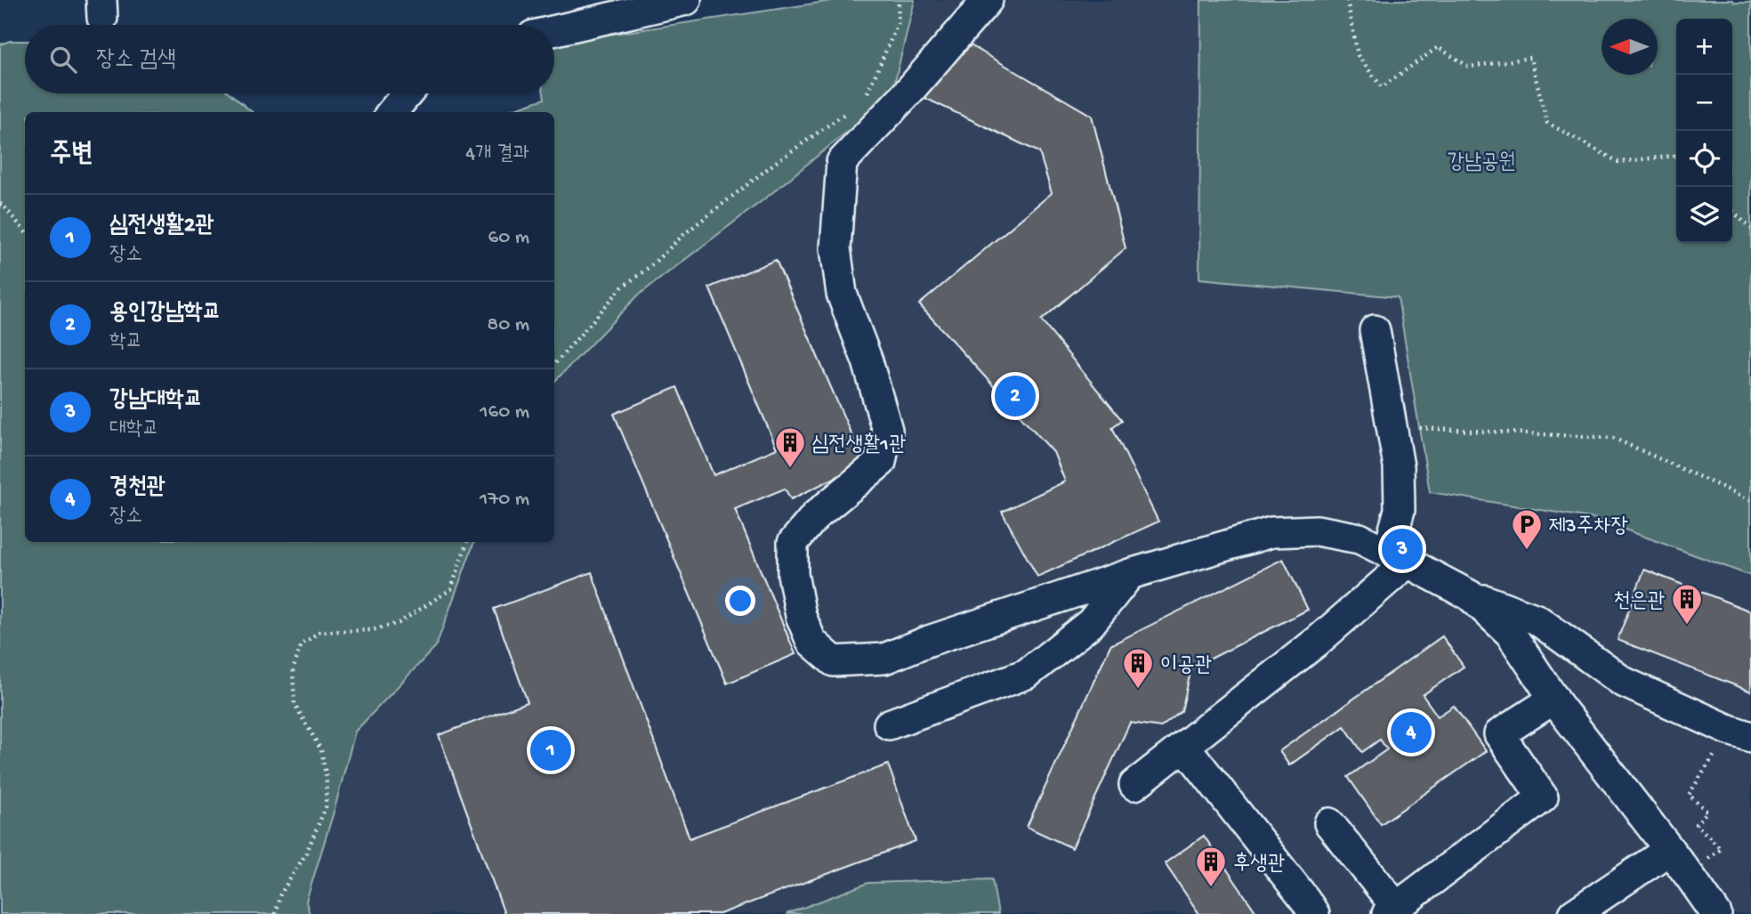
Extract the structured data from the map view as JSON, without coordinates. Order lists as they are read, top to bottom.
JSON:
{
  "parks": ["강남공원"],
  "places": {
    "building": [
      "심전생활1관",
      "천은관",
      "이공관",
      "후생관"
    ],
    "parking": ["제3주차장"]
  },
  "north": "left",
  "page": {
    "map_buttons": ["+", "−"],
    "search": "장소 검색",
    "heading": ["주변", "4개 결과"],
    "list": [
      {
        "mark": "1",
        "name": "심전생활2관",
        "note": "장소",
        "value": "60 m"
      },
      {
        "mark": "2",
        "name": "용인강남학교",
        "note": "학교",
        "value": "80 m"
      },
      {
        "mark": "3",
        "name": "강남대학교",
        "note": "대학교",
        "value": "160 m"
      },
      {
        "mark": "4",
        "name": "경천관",
        "note": "장소",
        "value": "170 m"
      }
    ],
    "pins": [
      "2",
      "3",
      "4",
      "1"
    ]
  }
}
